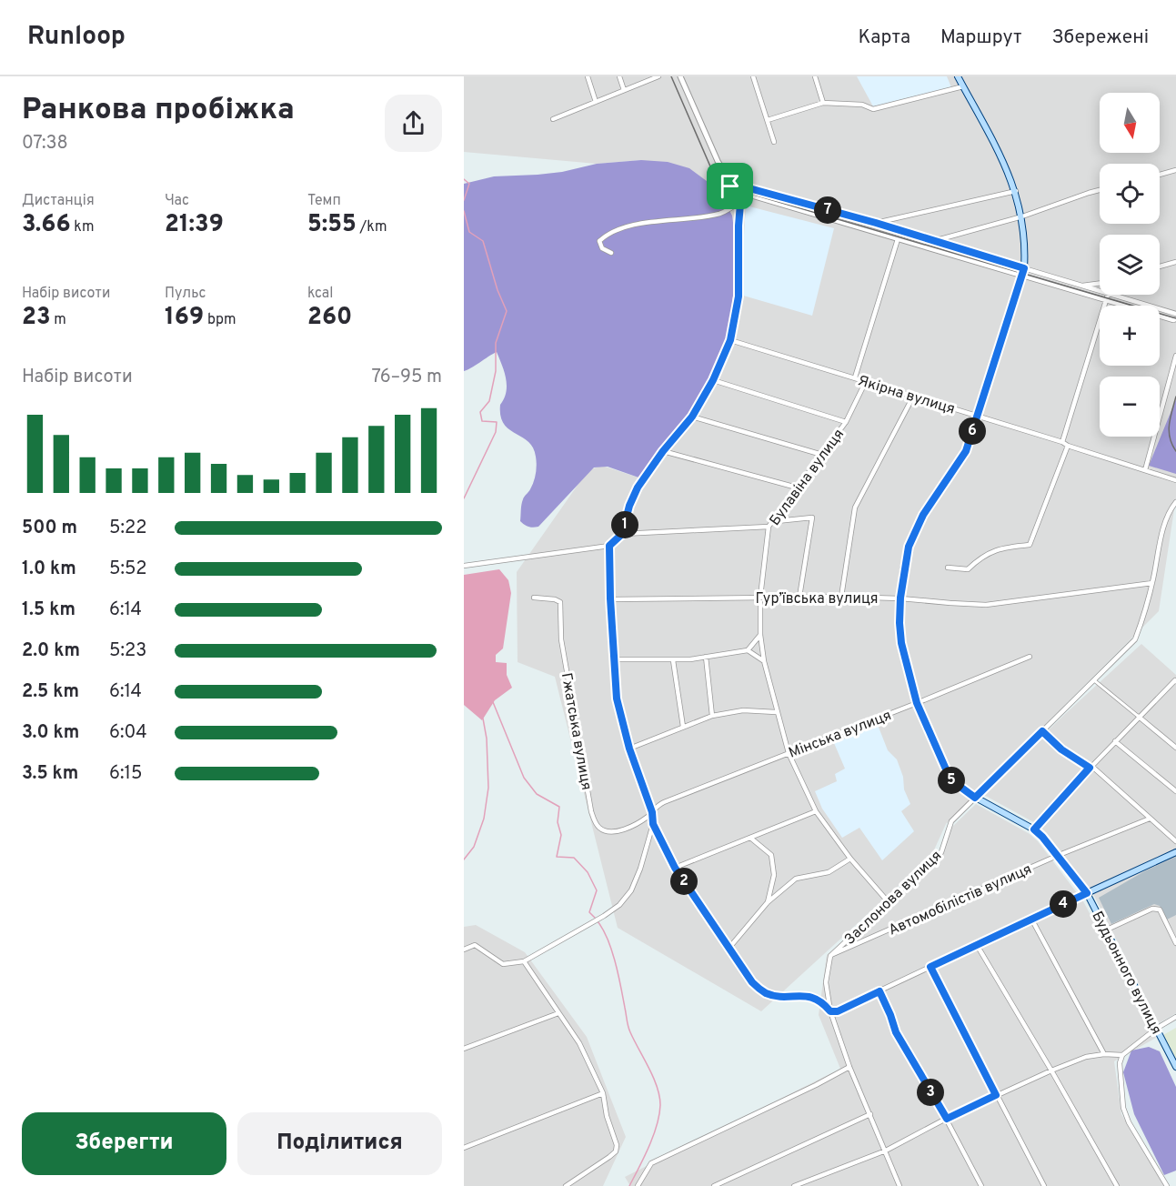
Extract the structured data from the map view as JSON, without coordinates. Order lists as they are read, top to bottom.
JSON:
{
  "streets": {
    "main road": ["Будьонного вулиця"],
    "street": [
      "Якірна вулиця",
      "Булавіна вулиця",
      "Гур’ївська вулиця",
      "Гжатська вулиця",
      "Мінська вулиця",
      "Заслонова вулиця",
      "Автомобілістів вулиця"
    ]
  },
  "crossings": [
    ["Якірна вулиця", "Булавіна вулиця"],
    ["Якірна вулиця", "Будьонного вулиця"],
    ["Булавіна вулиця", "Гур’ївська вулиця"],
    ["Булавіна вулиця", "Мінська вулиця"],
    ["Булавіна вулиця", "Заслонова вулиця"],
    ["Гур’ївська вулиця", "Заслонова вулиця"],
    ["Гур’ївська вулиця", "Будьонного вулиця"],
    ["Гжатська вулиця", "Мінська вулиця"],
    ["Мінська вулиця", "Будьонного вулиця"],
    ["Заслонова вулиця", "Автомобілістів вулиця"],
    ["Заслонова вулиця", "Будьонного вулиця"],
    ["Автомобілістів вулиця", "Будьонного вулиця"]
  ],
  "north": "bottom",
  "page": {
    "header": "Runloop",
    "nav": ["Карта", "Маршрут", "Збережені"],
    "heading": ["Ранкова пробіжка", "07:38"],
    "map_buttons": ["+", "−"],
    "stats": [
      ["Дистанція", "3.66 km"],
      ["Час", "21:39"],
      ["Темп", "5:55 /km"],
      ["Набір висоти", "23 m"],
      ["Пульс", "169 bpm"],
      ["kcal", "260"]
    ],
    "pins": [
      "7",
      "6",
      "1",
      "5",
      "2",
      "4",
      "3"
    ],
    "chart": ["Набір висоти", "76–95 m"],
    "list": [
      {
        "name": "500 m",
        "note": "5:22"
      },
      {
        "name": "1.0 km",
        "note": "5:52"
      },
      {
        "name": "1.5 km",
        "note": "6:14"
      },
      {
        "name": "2.0 km",
        "note": "5:23"
      },
      {
        "name": "2.5 km",
        "note": "6:14"
      },
      {
        "name": "3.0 km",
        "note": "6:04"
      },
      {
        "name": "3.5 km",
        "note": "6:15"
      }
    ],
    "buttons": ["Зберегти", "Поділитися"]
  }
}
